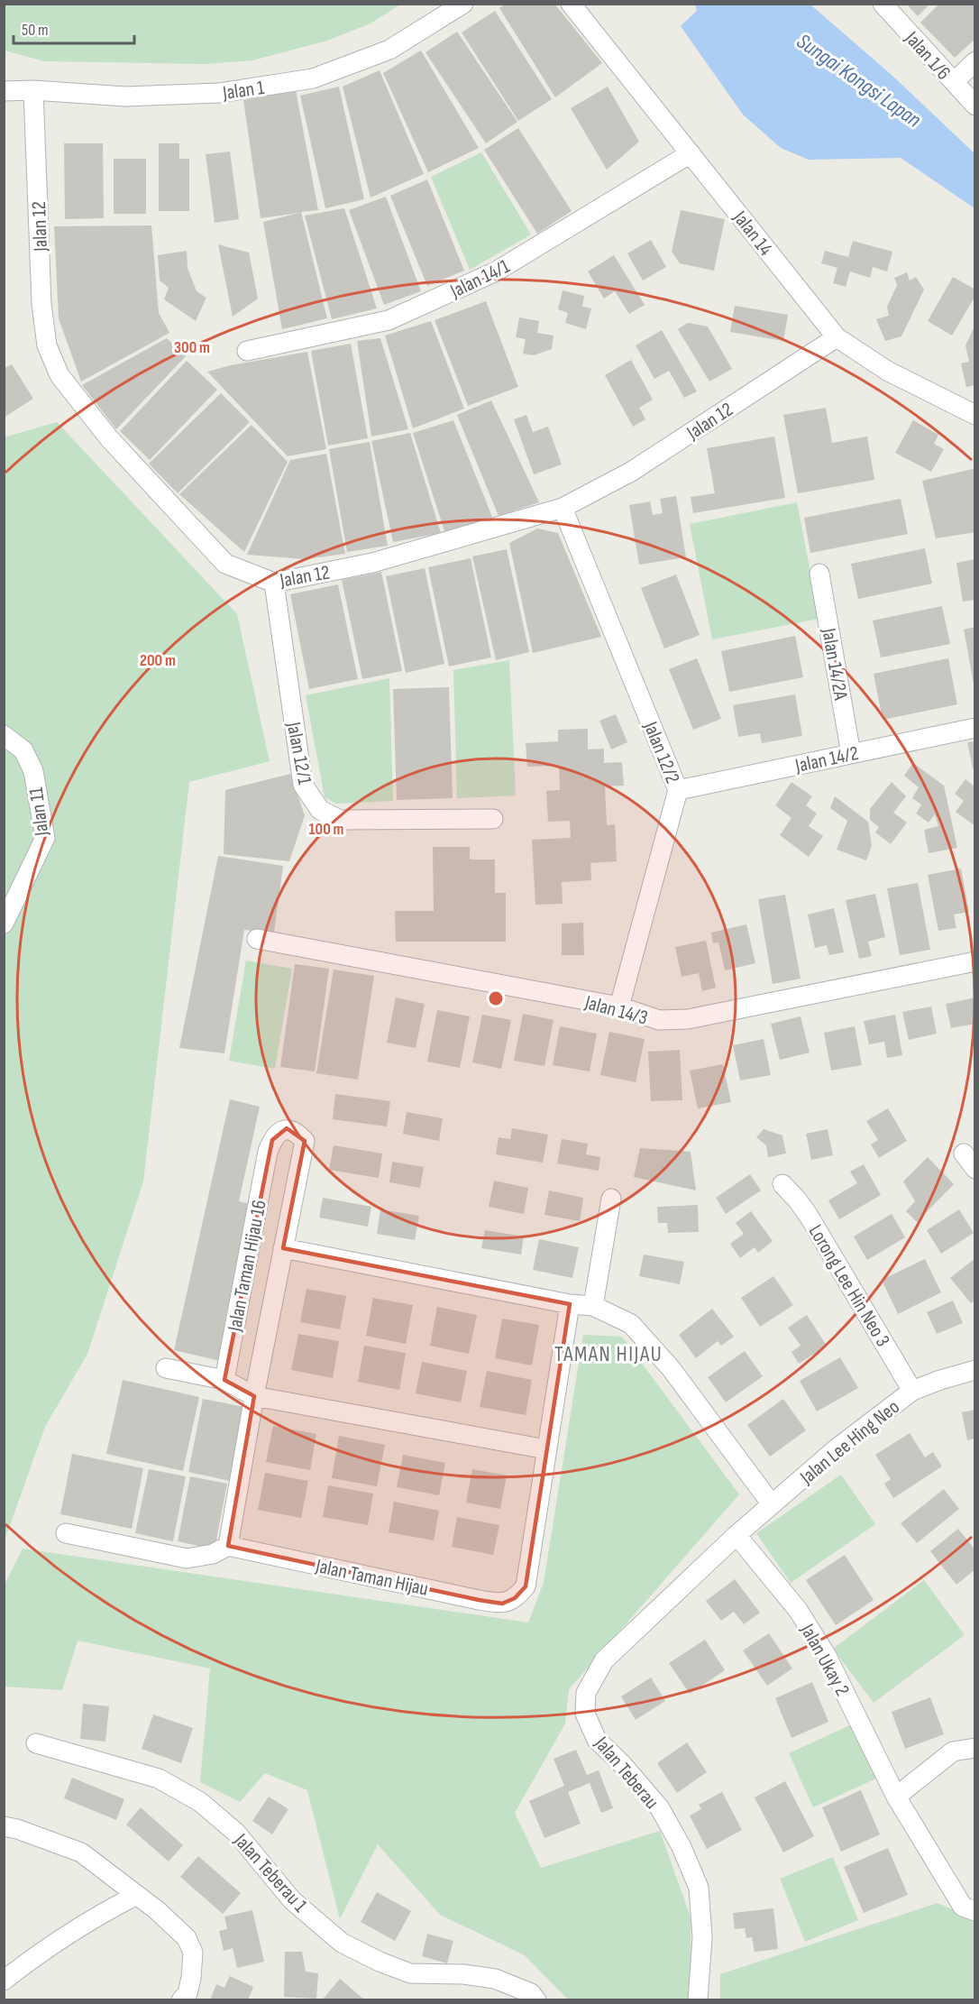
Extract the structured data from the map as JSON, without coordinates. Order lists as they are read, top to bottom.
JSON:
{
  "streets": {
    "street": [
      "Jalan 1/6",
      "Jalan 1",
      "Jalan 12",
      "Jalan 14",
      "Jalan 14/1",
      "Jalan 14/2A",
      "Jalan 12/2",
      "Jalan 12/1",
      "Jalan 14/2",
      "Jalan 11",
      "Jalan 14/3",
      "Jalan Taman Hijau 16",
      "Lorong Lee Hin Neo 3",
      "Jalan Lee Hing Neo",
      "Jalan Taman Hijau",
      "Jalan Ukay 2",
      "Jalan Teberau",
      "Jalan Teberau 1"
    ]
  },
  "crossings": [
    ["Jalan 1", "Jalan 12"],
    ["Jalan 12", "Jalan 14"],
    ["Jalan 12", "Jalan 12/2"],
    ["Jalan 12", "Jalan 12/1"],
    ["Jalan 14", "Jalan 14/1"],
    ["Jalan 14/2A", "Jalan 14/2"],
    ["Jalan 12/2", "Jalan 14/2"],
    ["Jalan 12/2", "Jalan 14/3"],
    ["Lorong Lee Hin Neo 3", "Jalan Lee Hing Neo"],
    ["Jalan Lee Hing Neo", "Jalan Ukay 2"],
    ["Jalan Lee Hing Neo", "Jalan Teberau"],
    ["Jalan Ukay 2", "Jalan Teberau"]
  ],
  "districts": ["TAMAN HIJAU"],
  "water": ["Sungai Kongsi Lapan"],
  "scale_bar": "50 m",
  "rings": ["300 m", "200 m", "100 m"]
}
